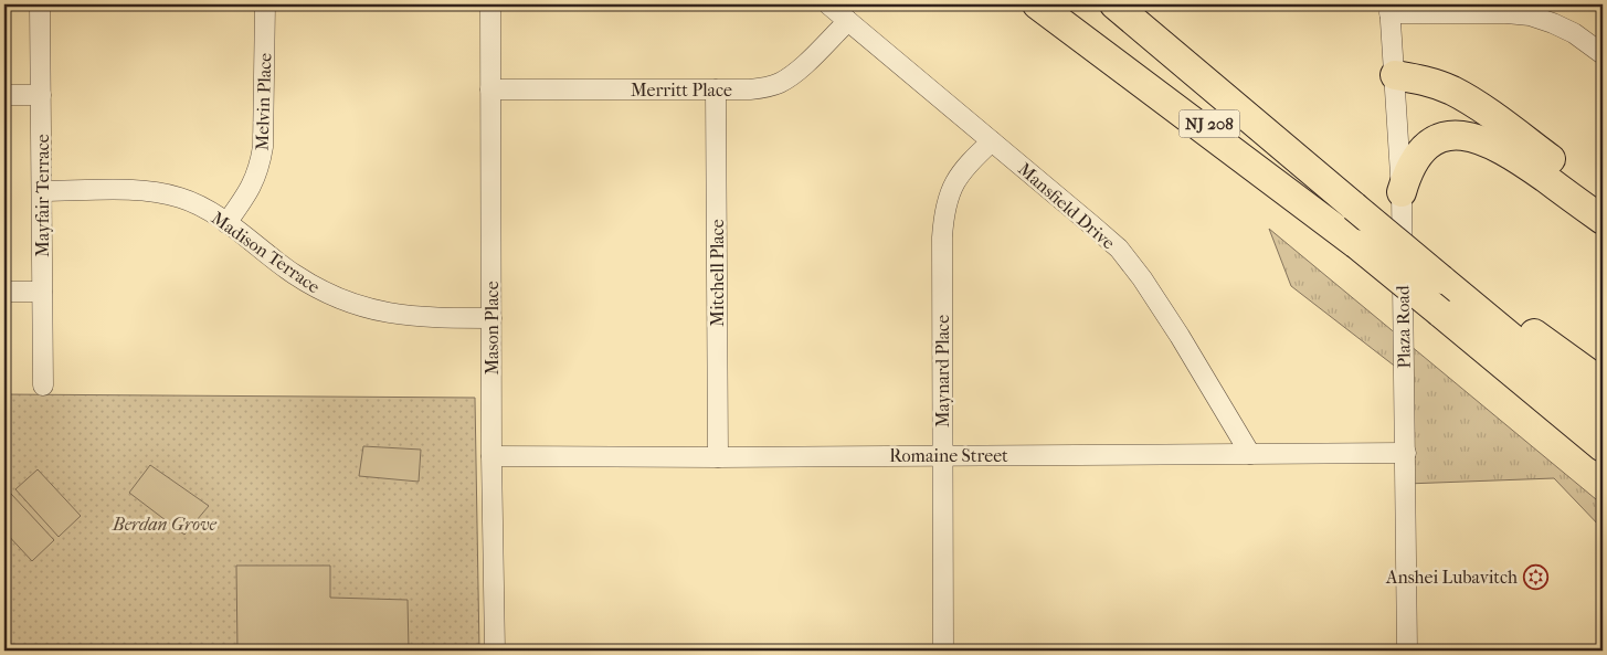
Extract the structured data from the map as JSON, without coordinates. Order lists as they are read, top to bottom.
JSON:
{
  "streets": {
    "highway": ["NJ 208"],
    "street": [
      "Merritt Place",
      "Melvin Place",
      "Mayfair Terrace",
      "Mansfield Drive",
      "Madison Terrace",
      "Mitchell Place",
      "Plaza Road",
      "Mason Place",
      "Maynard Place",
      "Romaine Street"
    ]
  },
  "crossings": [
    ["Merritt Place", "Mansfield Drive"],
    ["Merritt Place", "Mitchell Place"],
    ["Merritt Place", "Mason Place"],
    ["Melvin Place", "Madison Terrace"],
    ["Mayfair Terrace", "Madison Terrace"],
    ["Mansfield Drive", "Maynard Place"],
    ["Mansfield Drive", "Romaine Street"],
    ["Madison Terrace", "Mason Place"],
    ["Mitchell Place", "Romaine Street"],
    ["Plaza Road", "Romaine Street"],
    ["Mason Place", "Romaine Street"],
    ["Maynard Place", "Romaine Street"]
  ],
  "parks": ["Berdan Grove"],
  "places": {
    "synagogue": ["Anshei Lubavitch"]
  }
}
